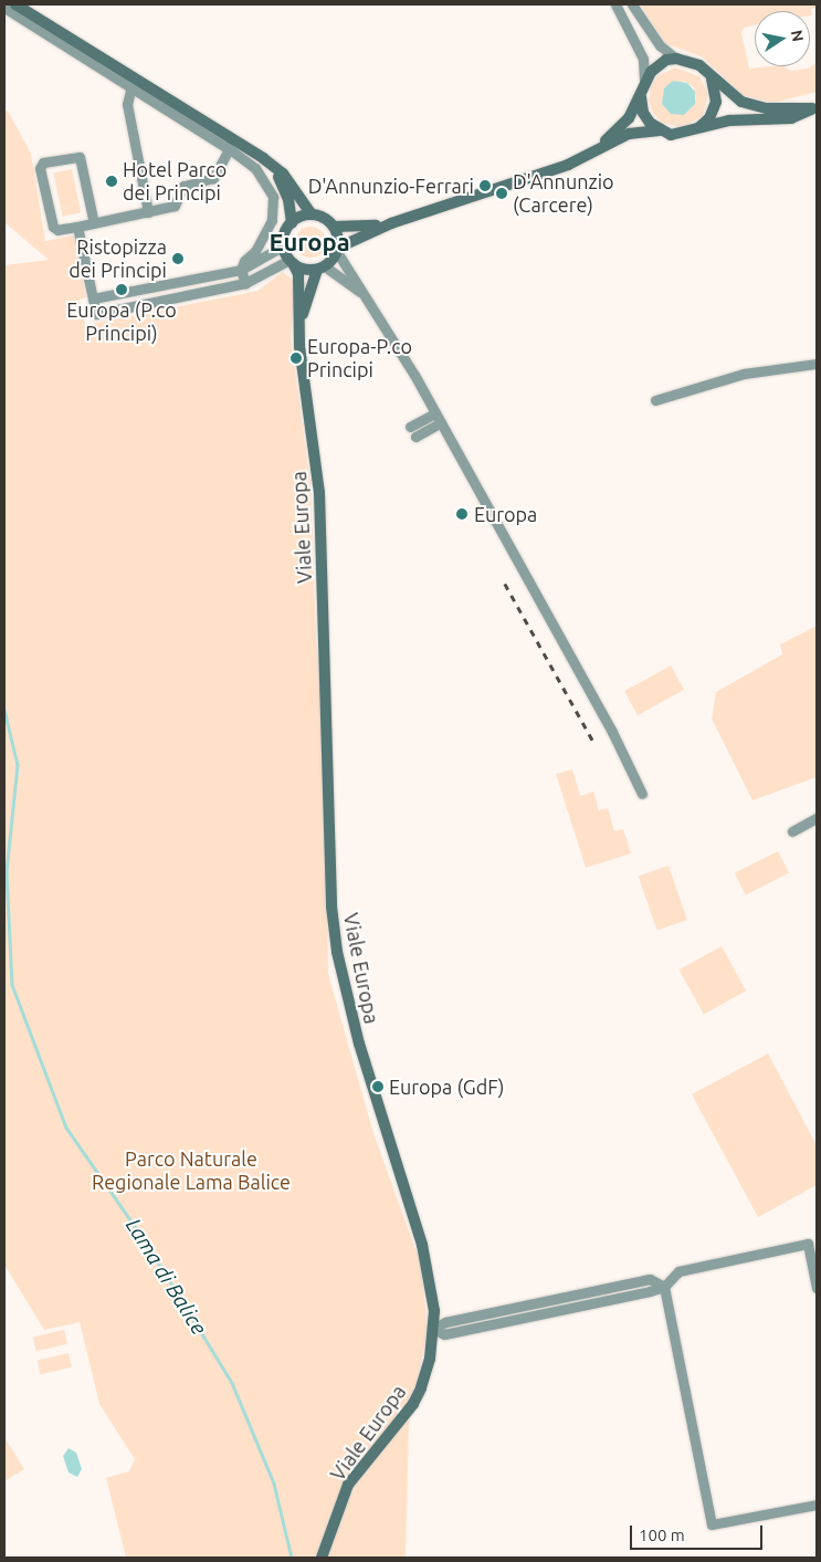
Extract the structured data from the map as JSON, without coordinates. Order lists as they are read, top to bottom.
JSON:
{
  "streets": {
    "main road": ["Viale Europa"]
  },
  "districts": ["Europa"],
  "water": ["Lama di Balice"],
  "parks": ["Parco Naturale Regionale Lama Balice"],
  "places": [
    "Hotel Parco dei Principi",
    "D'Annunzio-Ferrari",
    "D'Annunzio (Carcere)",
    "Ristopizza dei Principi",
    "Europa (P.co Principi)",
    "Europa-P.co Principi",
    "Europa",
    "Europa (GdF)"
  ],
  "scale_bar": "100 m",
  "north": "right"
}
